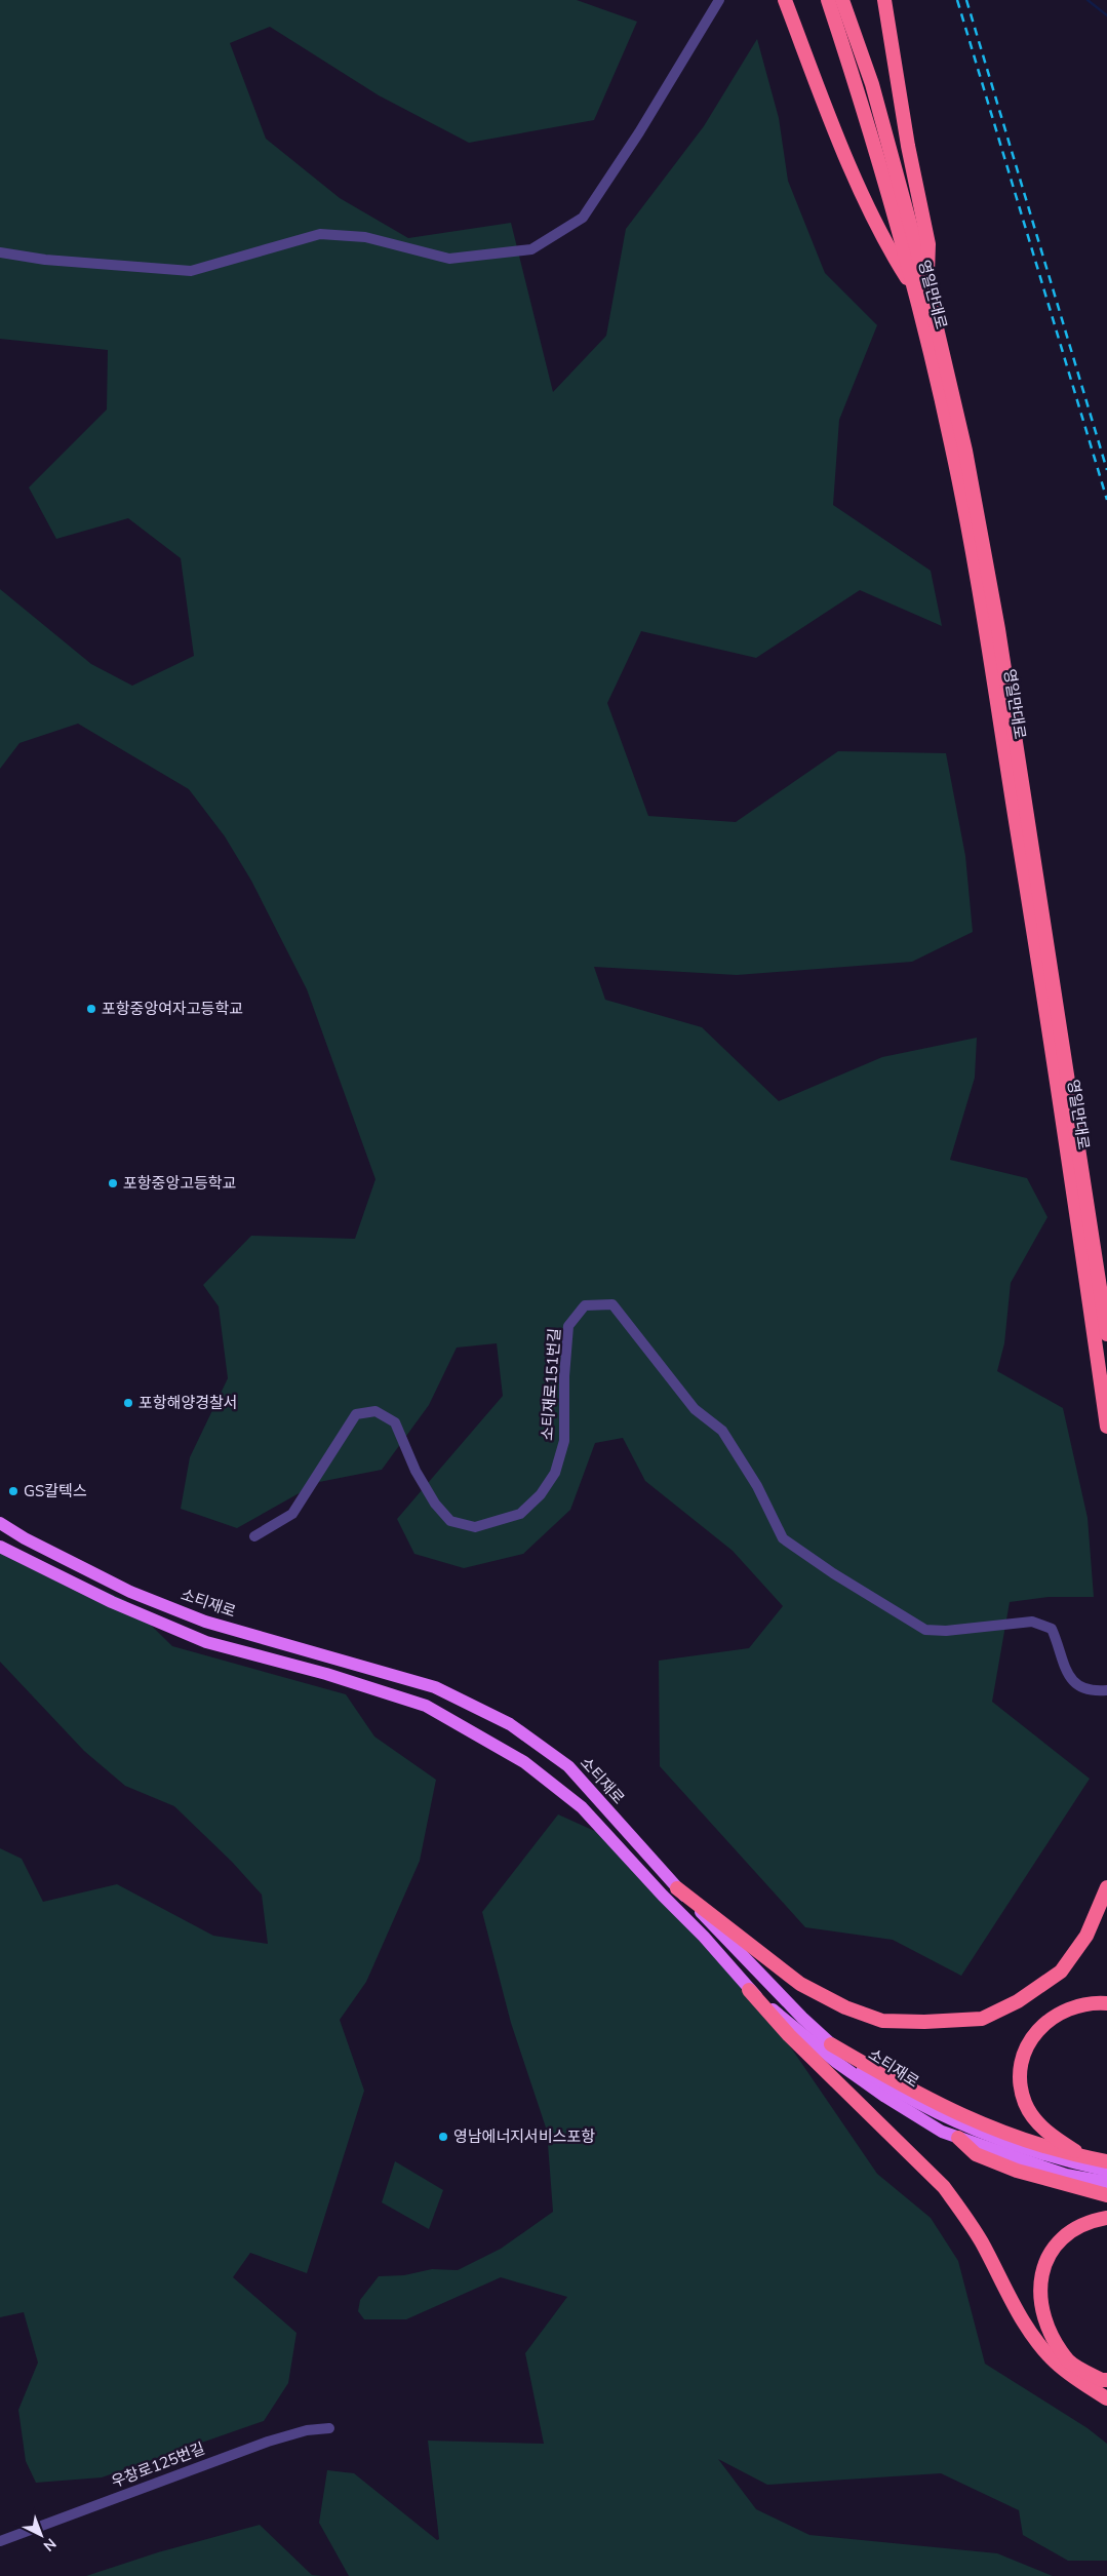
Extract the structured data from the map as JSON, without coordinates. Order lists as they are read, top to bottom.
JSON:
{
  "streets": {
    "highway": ["영일만대로"],
    "main road": ["소티재로"],
    "street": ["소티재로151번길", "우창로125번길"]
  },
  "places": [
    "포항중앙여자고등학교",
    "포항중앙고등학교",
    "포항해양경찰서",
    "GS칼텍스",
    "영남에너지서비스포항"
  ],
  "north": "bottom right"
}
